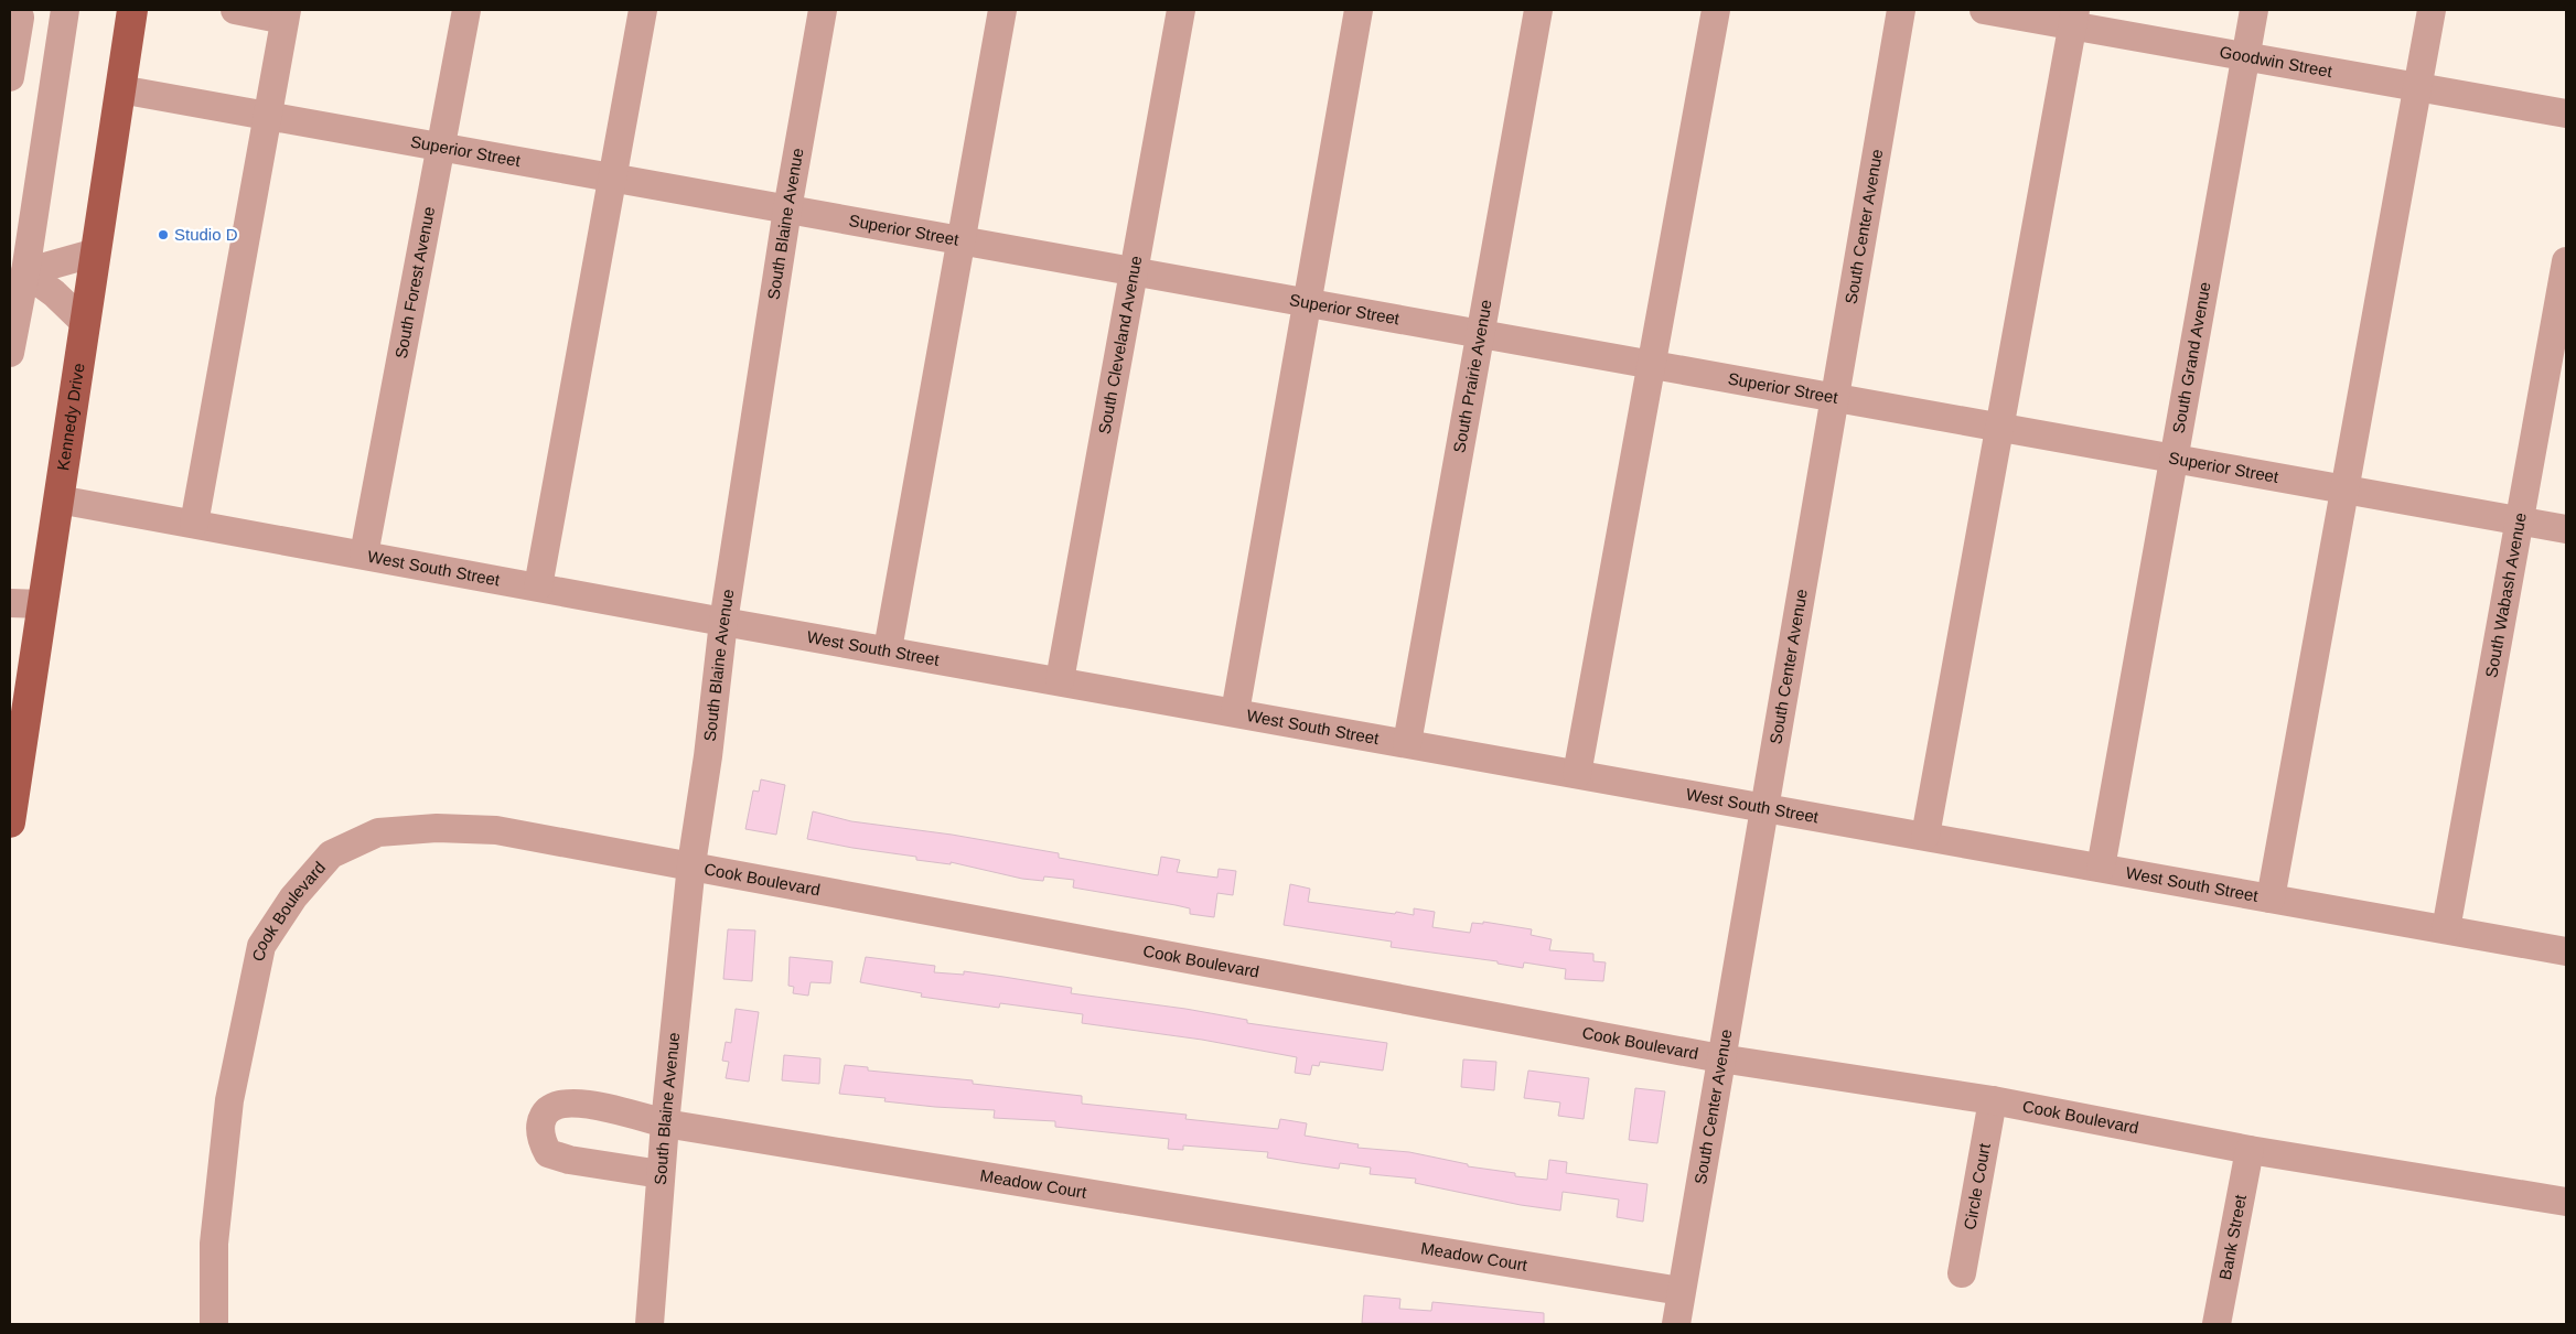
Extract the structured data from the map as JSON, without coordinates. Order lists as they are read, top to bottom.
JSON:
{
  "streets": {
    "main road": ["Kennedy Drive"],
    "street": [
      "Goodwin Street",
      "Superior Street",
      "South Blaine Avenue",
      "South Center Avenue",
      "South Forest Avenue",
      "South Cleveland Avenue",
      "South Grand Avenue",
      "South Prairie Avenue",
      "West South Street",
      "South Wabash Avenue",
      "Cook Boulevard",
      "Meadow Court",
      "Circle Court",
      "Bank Street"
    ]
  },
  "crossings": [
    ["Goodwin Street", "South Grand Avenue"],
    ["Superior Street", "South Blaine Avenue"],
    ["Superior Street", "South Center Avenue"],
    ["Superior Street", "South Forest Avenue"],
    ["Superior Street", "South Cleveland Avenue"],
    ["Superior Street", "South Grand Avenue"],
    ["Superior Street", "South Prairie Avenue"],
    ["Superior Street", "Kennedy Drive"],
    ["Superior Street", "South Wabash Avenue"],
    ["South Blaine Avenue", "West South Street"],
    ["South Blaine Avenue", "Cook Boulevard"],
    ["South Blaine Avenue", "Meadow Court"],
    ["South Center Avenue", "West South Street"],
    ["South Center Avenue", "Cook Boulevard"],
    ["South Center Avenue", "Meadow Court"],
    ["South Forest Avenue", "West South Street"],
    ["South Cleveland Avenue", "West South Street"],
    ["South Grand Avenue", "West South Street"],
    ["South Prairie Avenue", "West South Street"],
    ["Kennedy Drive", "West South Street"],
    ["West South Street", "South Wabash Avenue"],
    ["Cook Boulevard", "Circle Court"],
    ["Cook Boulevard", "Bank Street"]
  ],
  "places": ["Studio D"]
}
